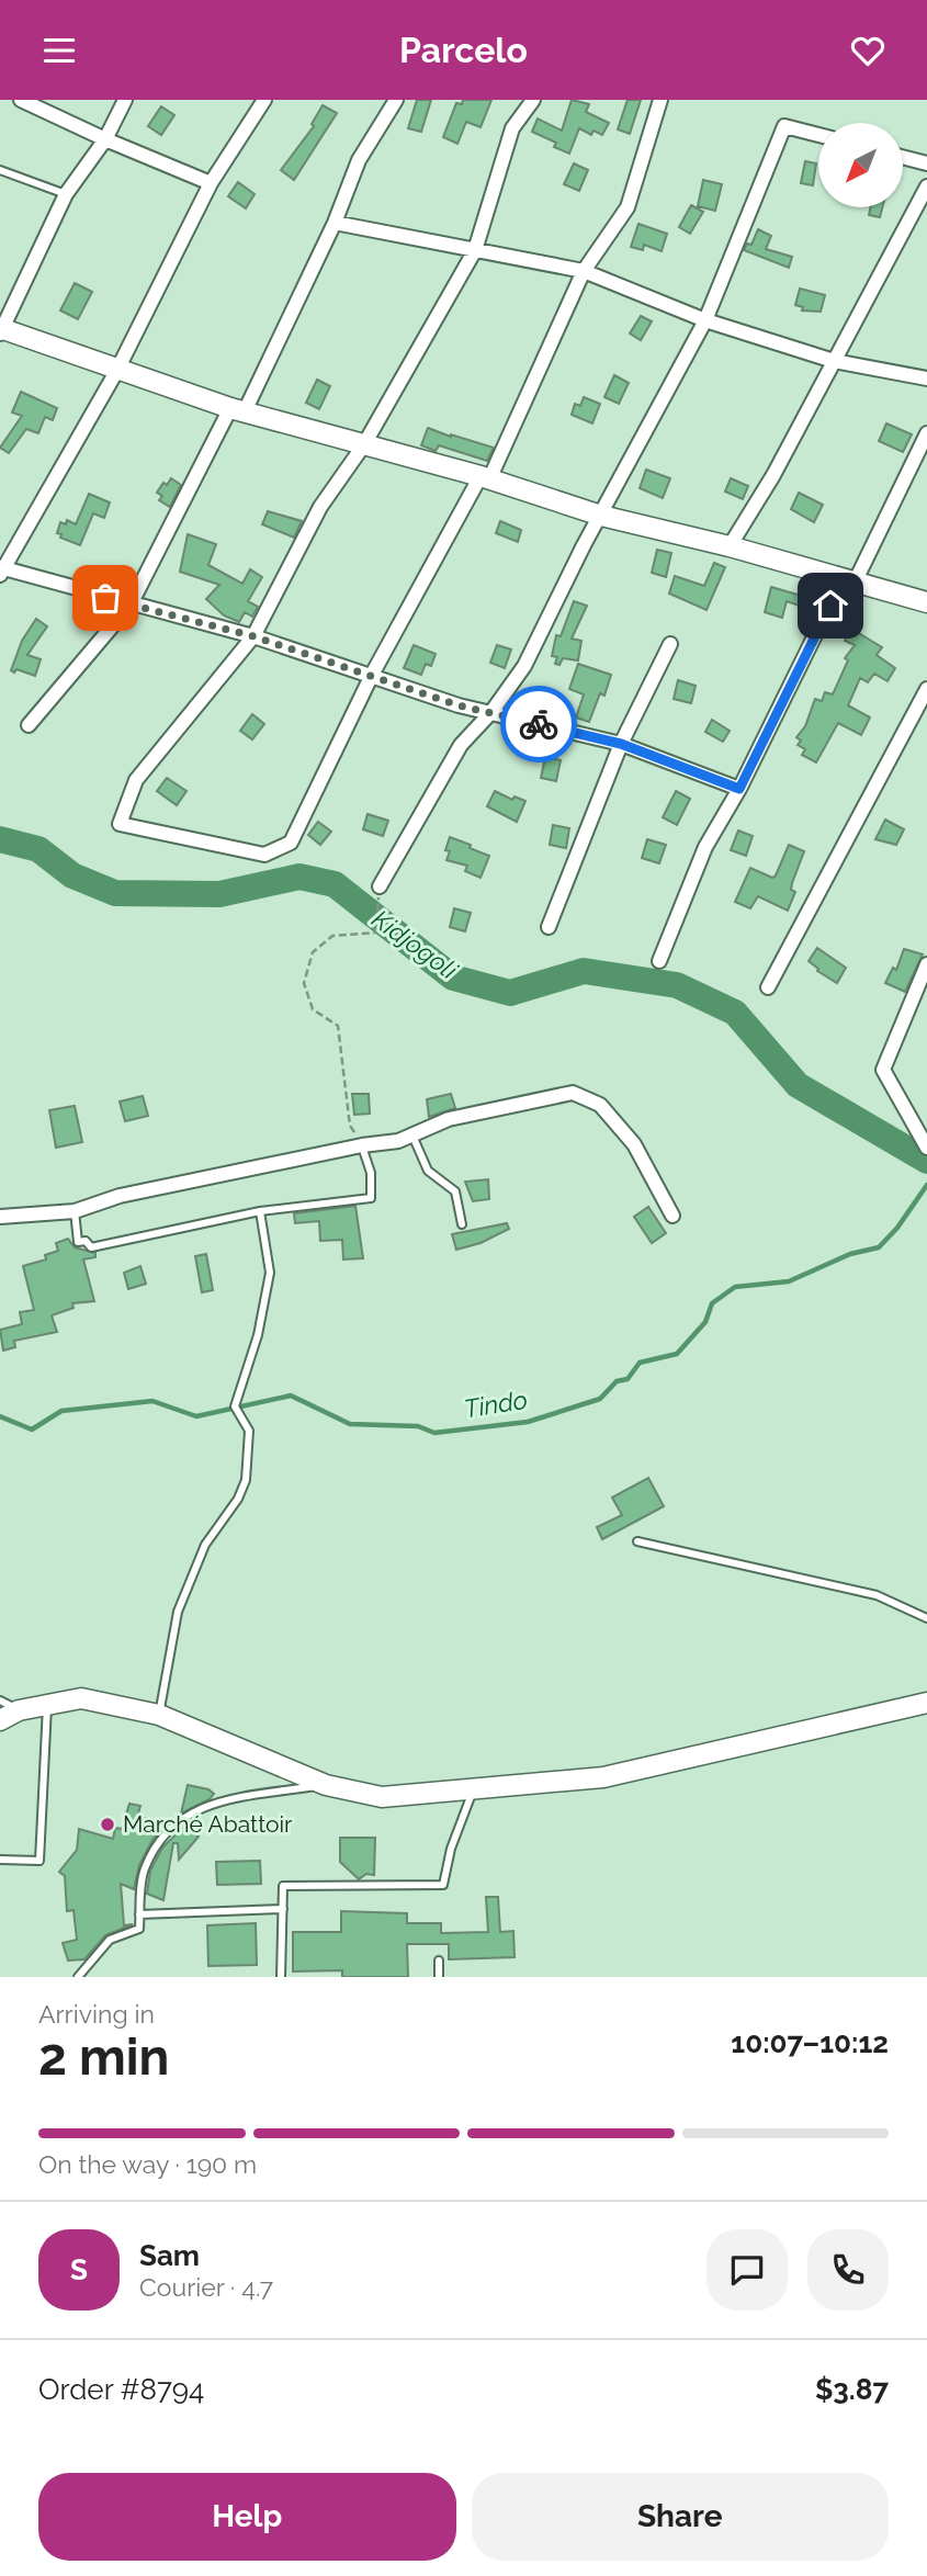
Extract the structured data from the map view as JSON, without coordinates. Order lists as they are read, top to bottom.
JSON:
{
  "water": ["Kidjogoli", "Tindo"],
  "places": ["Marché Abattoir"],
  "north": "bottom left",
  "page": {
    "header": "Parcelo",
    "heading": ["2 min", "Arriving in", "10:07–10:12"],
    "panel": [
      "Sam",
      "Courier · 4.7",
      "Order #8794",
      "$3.87"
    ],
    "bar": "On the way · 190 m",
    "round": "S",
    "buttons": ["Help", "Share"]
  }
}
